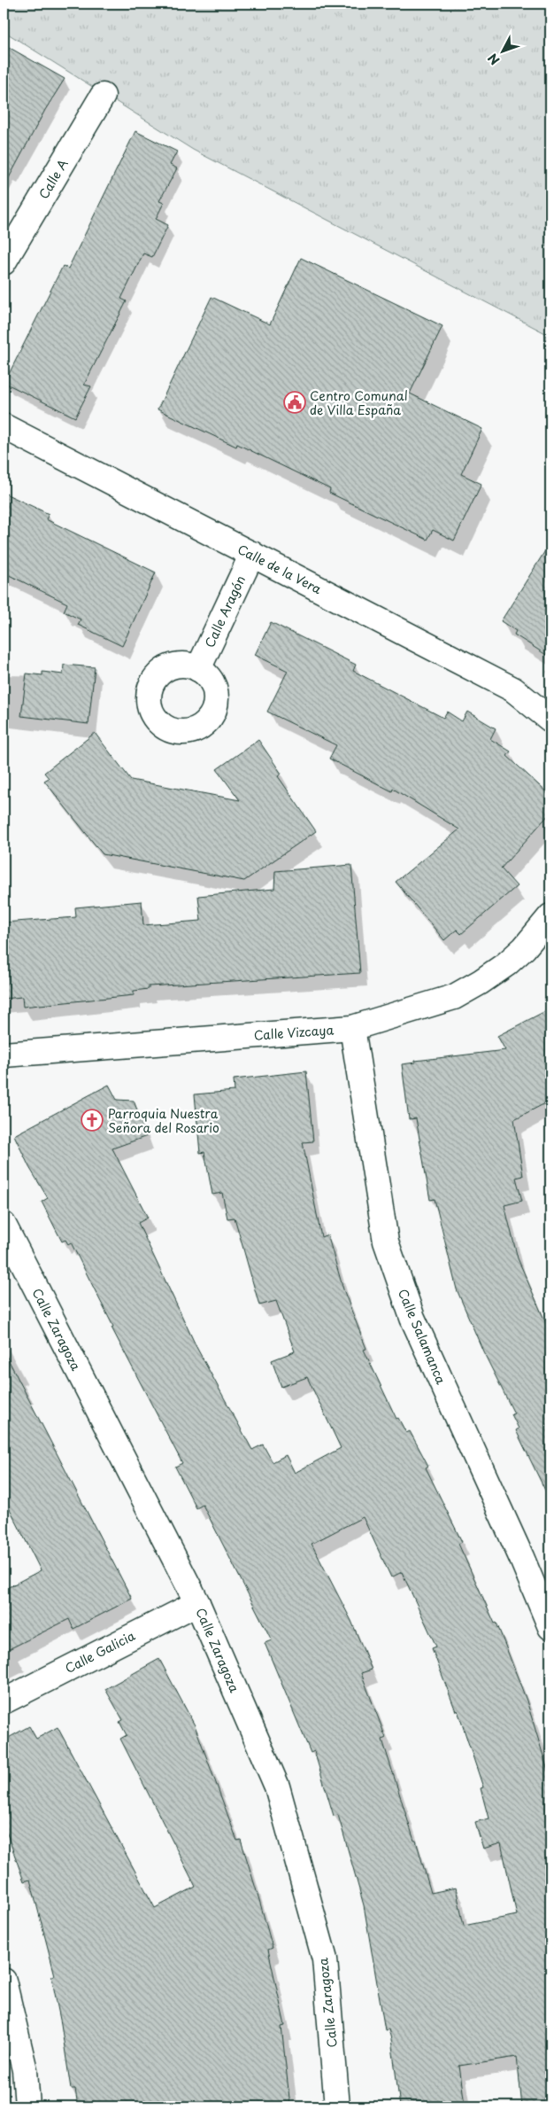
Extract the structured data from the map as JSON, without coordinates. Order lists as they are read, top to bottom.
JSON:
{
  "streets": {
    "street": [
      "Calle A",
      "Calle de la Vera",
      "Calle Aragón",
      "Calle Vizcaya",
      "Calle Zaragoza",
      "Calle Salamanca",
      "Calle Galicia"
    ]
  },
  "crossings": [
    ["Calle de la Vera", "Calle Aragón"],
    ["Calle Vizcaya", "Calle Salamanca"],
    ["Calle Zaragoza", "Calle Galicia"]
  ],
  "places": {
    "public building": ["Centro Comunal de Villa España"],
    "church": ["Parroquia Nuestra Señora del Rosario"]
  },
  "north": "bottom left"
}
